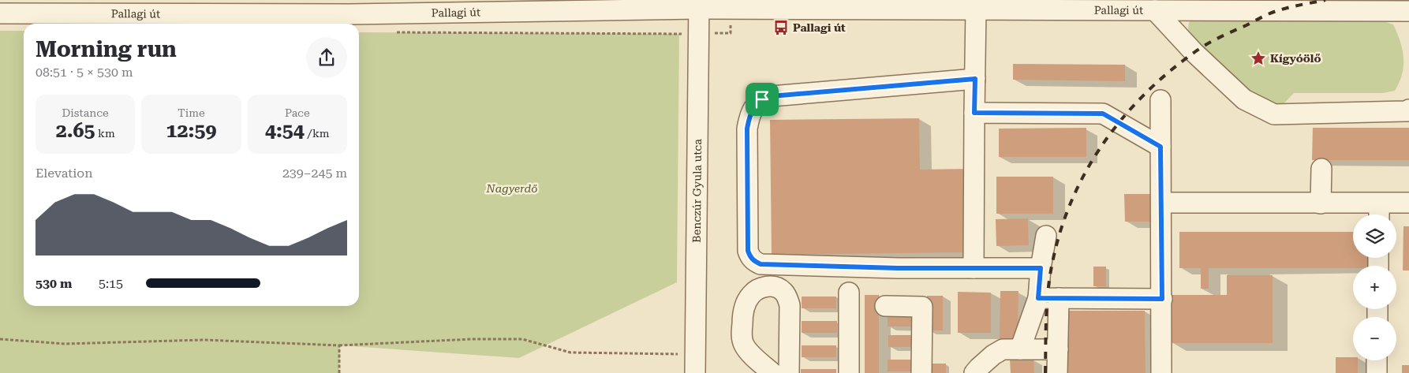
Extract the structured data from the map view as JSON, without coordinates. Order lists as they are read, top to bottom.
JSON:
{
  "streets": {
    "street": ["Pallagi út", "Benczúr Gyula utca"]
  },
  "crossings": [
    ["Pallagi út", "Benczúr Gyula utca"]
  ],
  "parks": ["Nagyerdő"],
  "places": {
    "bus stop": ["Pallagi út"],
    "place": ["Kígyóölő"]
  },
  "page": {
    "heading": ["Morning run", "08:51 · 5 × 530 m"],
    "stats": [
      ["Distance", "2.65 km"],
      ["Time", "12:59"],
      ["Pace", "4:54 /km"]
    ],
    "chart": ["Elevation", "239–245 m"],
    "map_buttons": ["+", "−"],
    "list": [
      {
        "name": "530 m",
        "note": "5:15"
      }
    ]
  }
}
